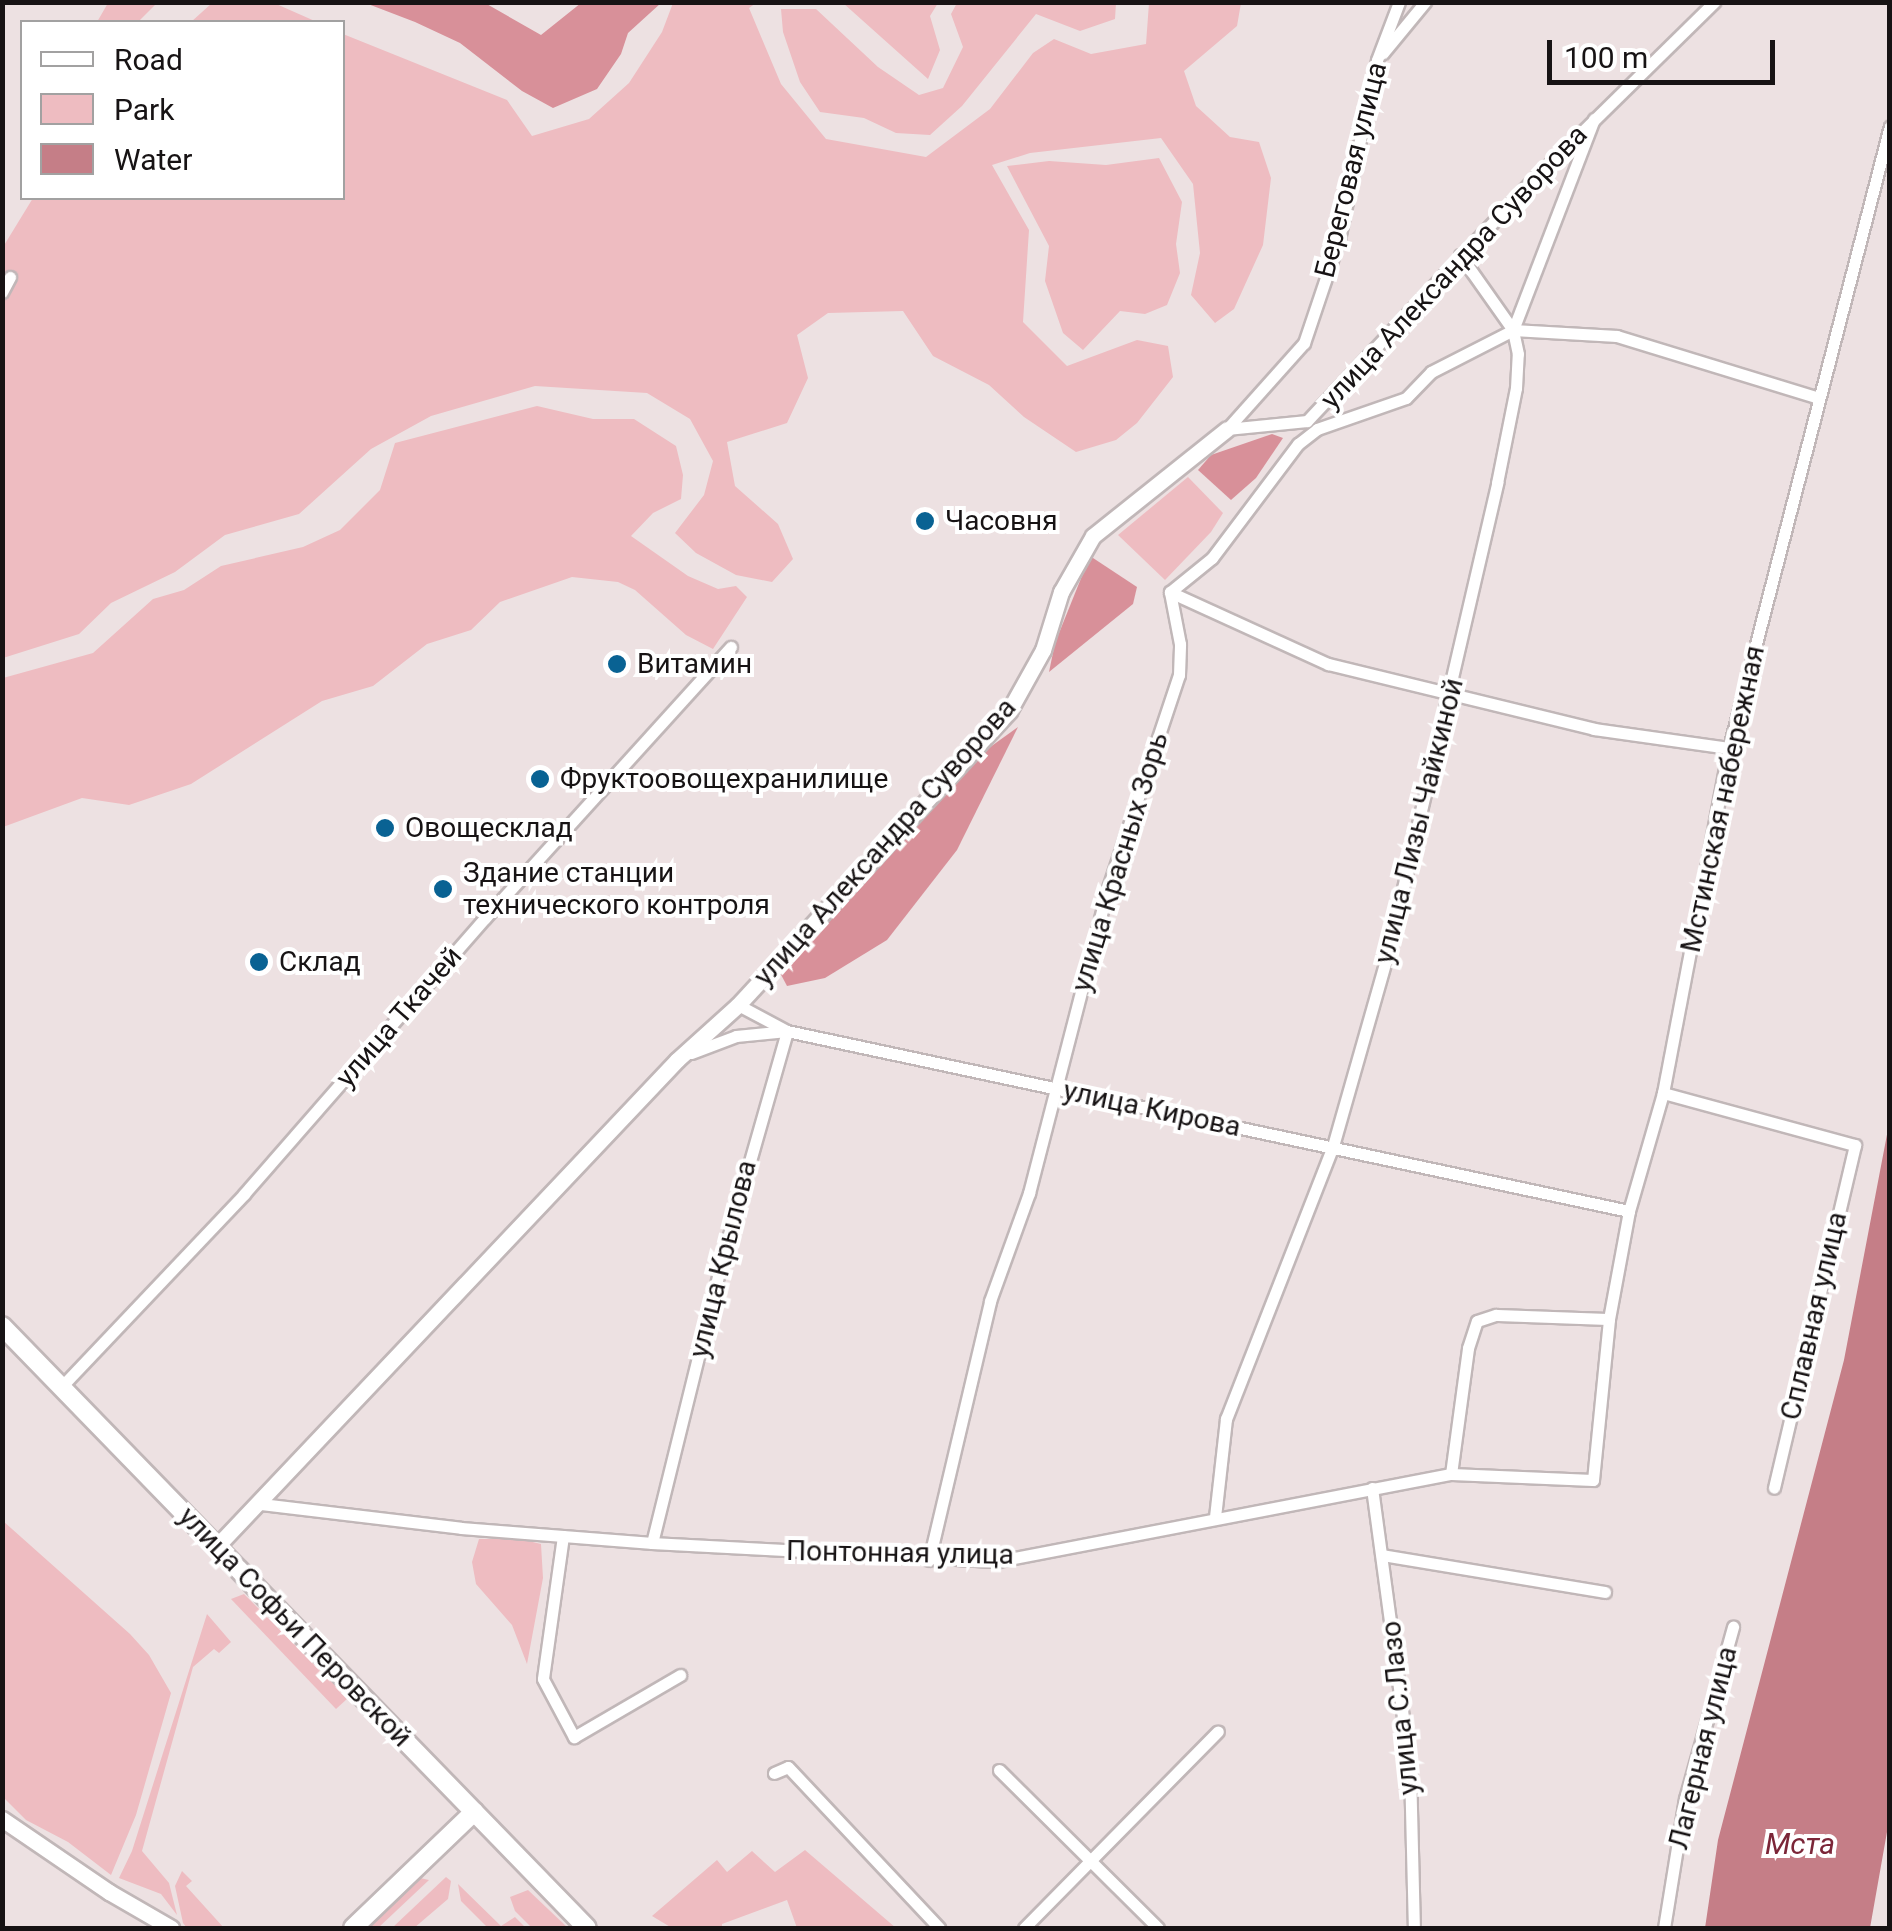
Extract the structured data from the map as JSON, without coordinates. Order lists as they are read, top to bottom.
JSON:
{
  "streets": {
    "main road": ["улица Софьи Перовской"],
    "street": [
      "Береговая улица",
      "улица Александра Суворова",
      "Мстинская набережная",
      "улица Лизы Чайкиной",
      "улица Красных Зорь",
      "улица Ткачей",
      "улица Кирова",
      "улица Крылова",
      "Сплавная улица",
      "Понтонная улица",
      "улица С.Лазо",
      "Лагерная улица"
    ]
  },
  "crossings": [
    ["Береговая улица", "улица Александра Суворова"],
    ["улица Александра Суворова", "улица Лизы Чайкиной"],
    ["улица Александра Суворова", "улица Кирова"],
    ["улица Александра Суворова", "Понтонная улица"],
    ["улица Александра Суворова", "улица Софьи Перовской"],
    ["Мстинская набережная", "улица Кирова"],
    ["Мстинская набережная", "Сплавная улица"],
    ["Мстинская набережная", "Понтонная улица"],
    ["улица Лизы Чайкиной", "улица Кирова"],
    ["улица Лизы Чайкиной", "Понтонная улица"],
    ["улица Красных Зорь", "улица Кирова"],
    ["улица Красных Зорь", "Понтонная улица"],
    ["улица Ткачей", "улица Софьи Перовской"],
    ["улица Кирова", "улица Крылова"],
    ["улица Крылова", "Понтонная улица"],
    ["Понтонная улица", "улица С.Лазо"]
  ],
  "water": ["Мста"],
  "places": [
    "Часовня",
    "Витамин",
    "Фруктоовощехранилище",
    "Овощесклад",
    "Здание станции технического контроля",
    "Склад"
  ],
  "legend": ["Road", "Park", "Water"],
  "scale_bar": "100 m"
}
